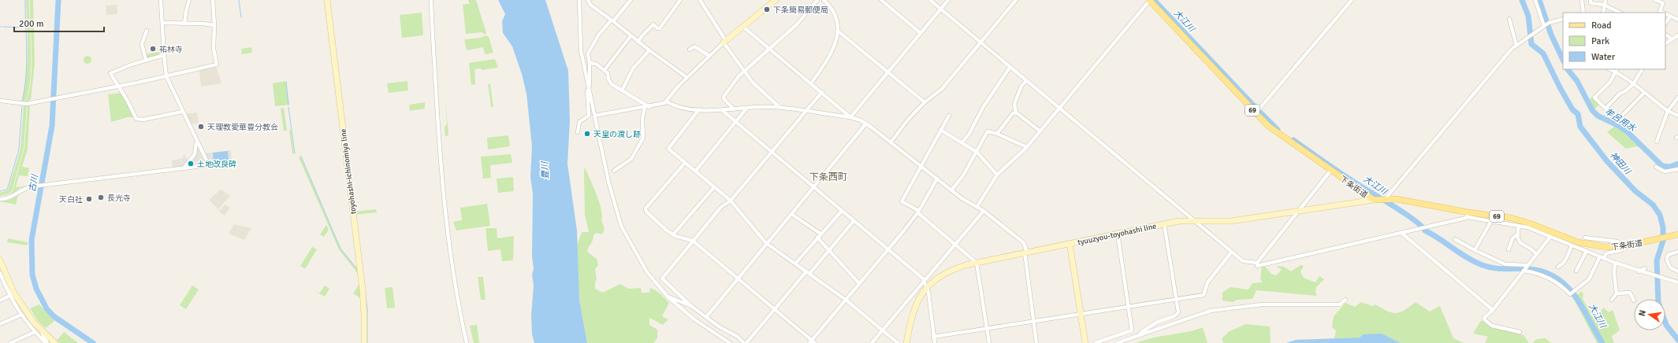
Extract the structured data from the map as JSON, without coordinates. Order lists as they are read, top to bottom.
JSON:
{
  "streets": {
    "main road": [
      "69",
      "toyohashi-ichinomiya line",
      "下条街道",
      "tyuuzyou-toyohashi line"
    ]
  },
  "crossings": [
    ["下条街道", "tyuuzyou-toyohashi line"]
  ],
  "districts": ["下条西町"],
  "water": [
    "大江川",
    "牟呂用水",
    "神田川",
    "豊川",
    "古川"
  ],
  "places": [
    "下条簡易郵便局",
    "祐林寺",
    "天理教愛華豊分教会",
    "天皇の渡し跡",
    "土地改良碑",
    "長光寺",
    "天白社"
  ],
  "legend": ["Road", "Park", "Water"],
  "scale_bar": "200 m",
  "north": "left"
}
